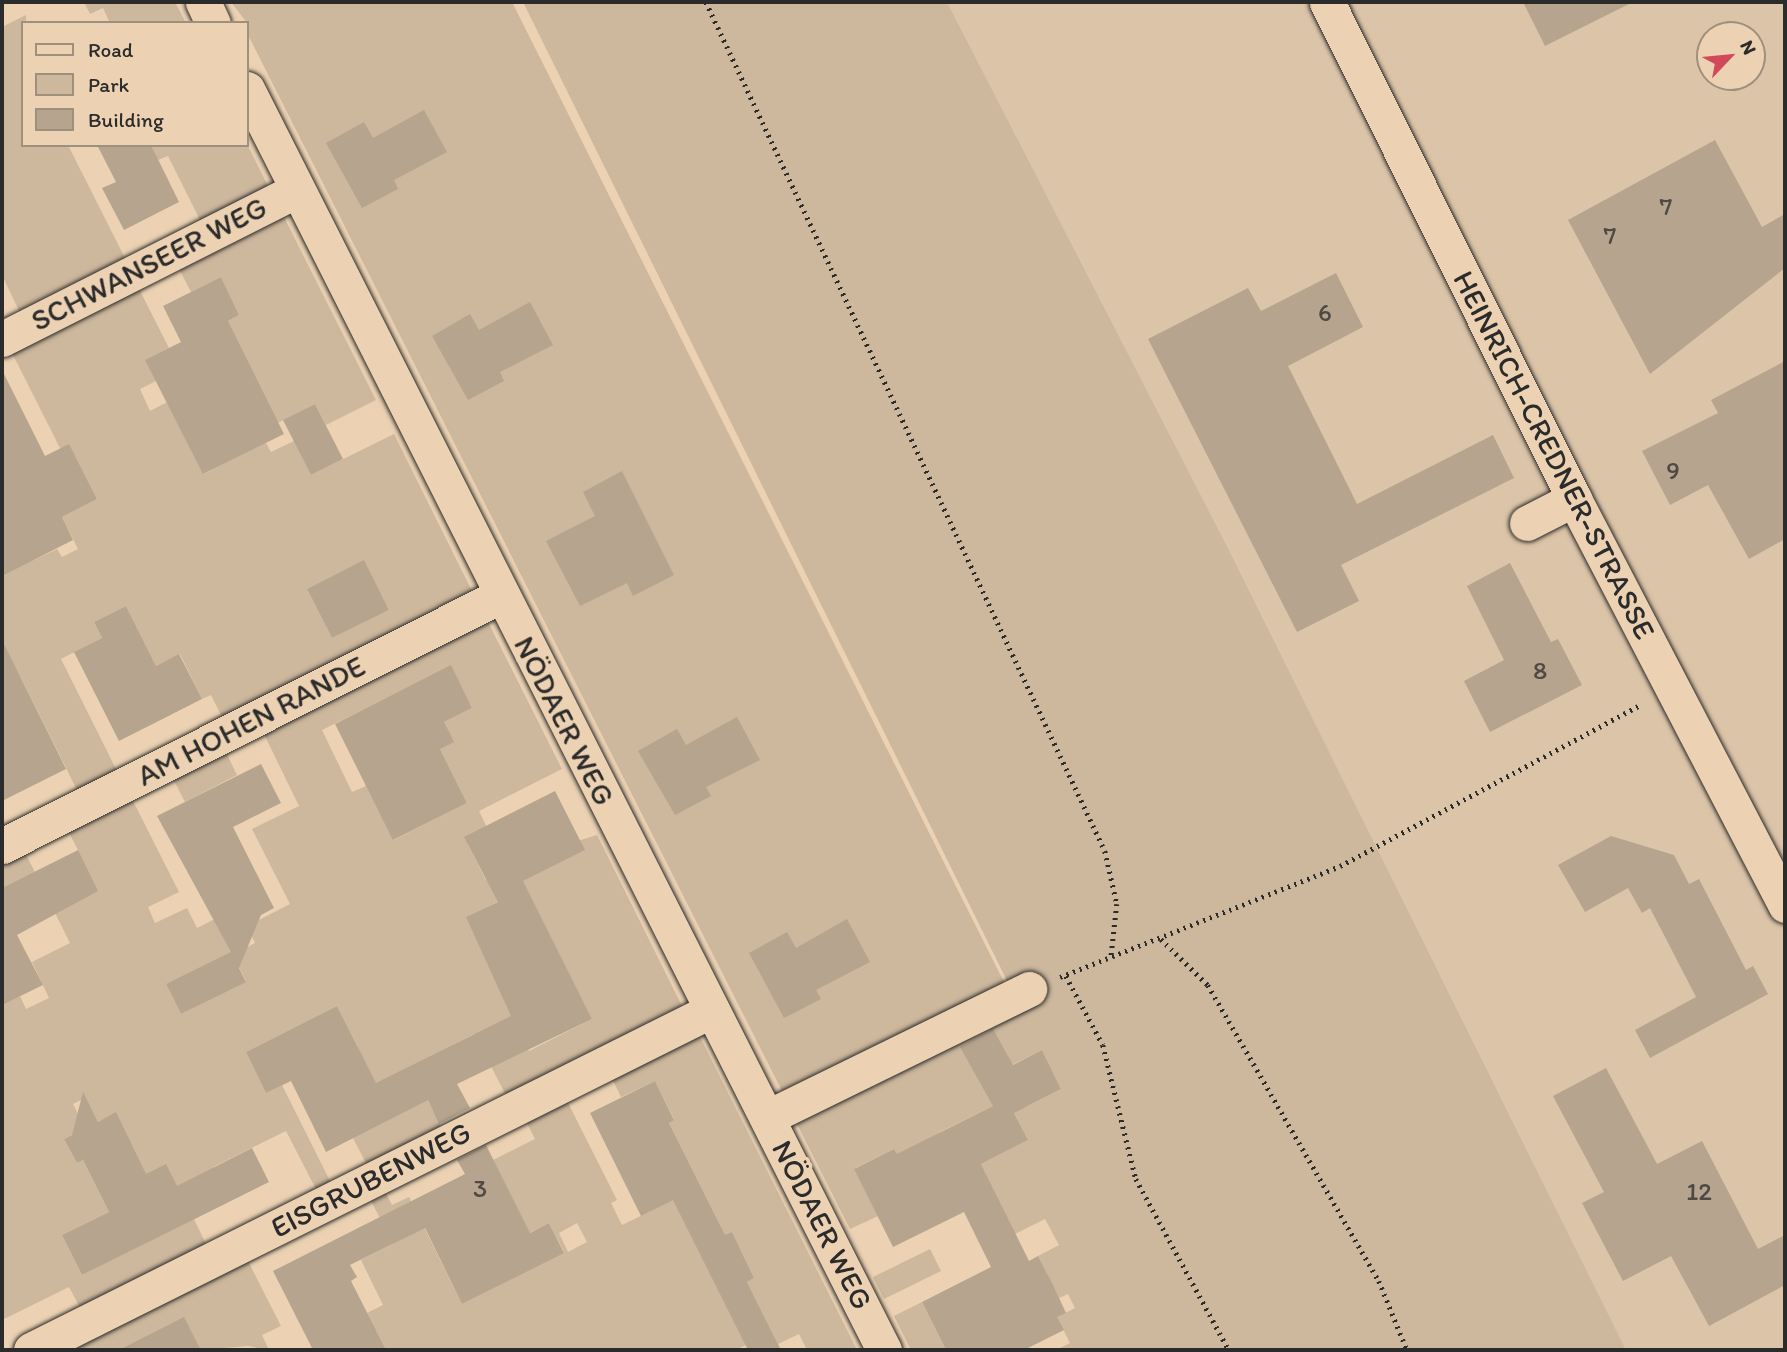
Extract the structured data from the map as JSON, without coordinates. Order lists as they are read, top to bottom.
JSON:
{
  "streets": {
    "street": [
      "SCHWANSEER WEG",
      "HEINRICH-CREDNER-STRASSE",
      "AM HOHEN RANDE",
      "NÖDAER WEG",
      "EISGRUBENWEG"
    ]
  },
  "crossings": [
    ["SCHWANSEER WEG", "NÖDAER WEG"],
    ["AM HOHEN RANDE", "NÖDAER WEG"],
    ["NÖDAER WEG", "EISGRUBENWEG"]
  ],
  "house_numbers": [
    "7",
    "7",
    "6",
    "9",
    "8",
    "3",
    "12"
  ],
  "legend": ["Road", "Park", "Building"],
  "north": "top right"
}
